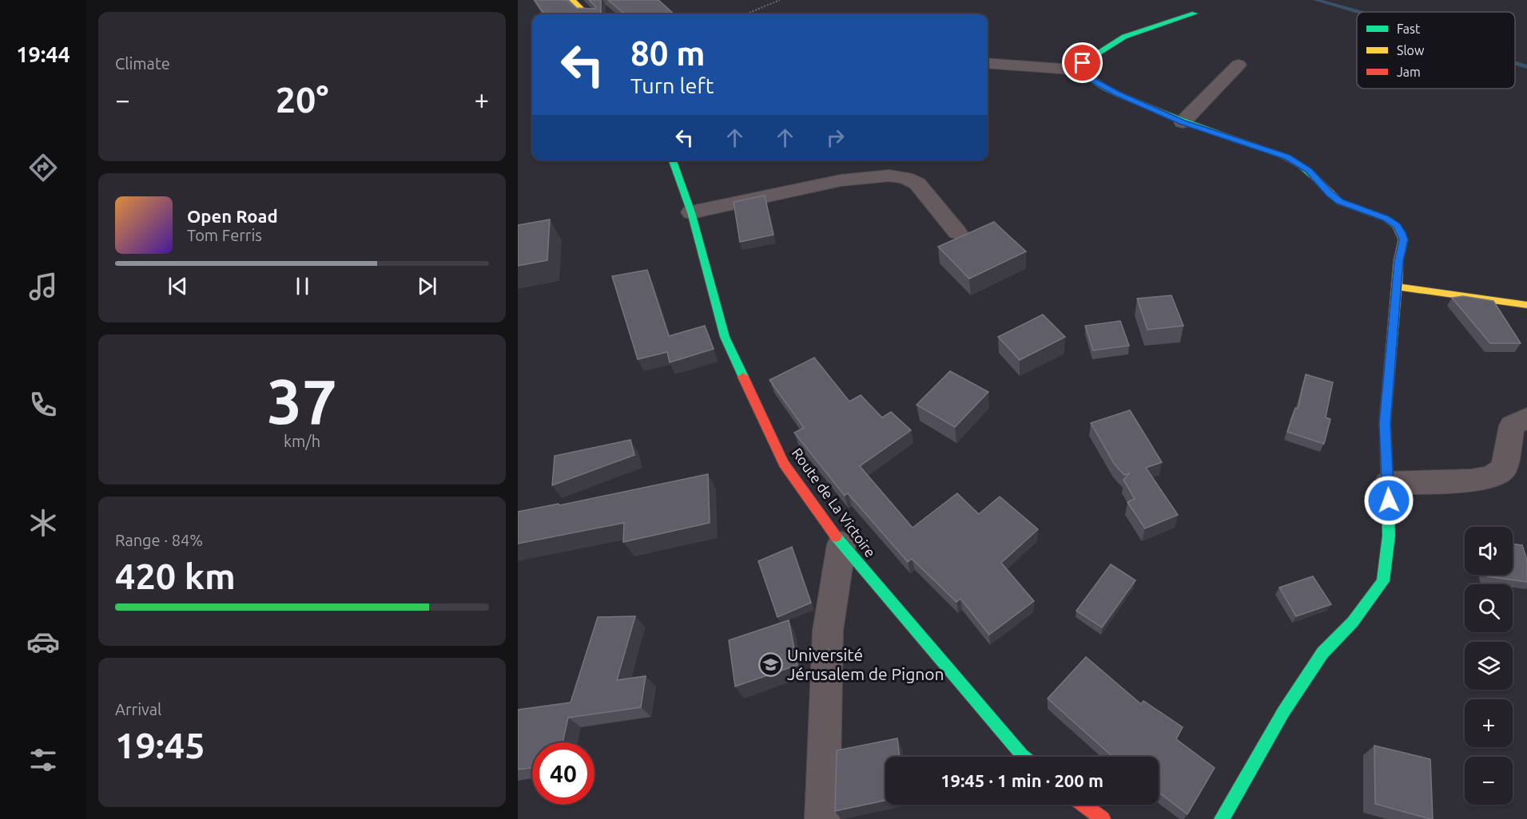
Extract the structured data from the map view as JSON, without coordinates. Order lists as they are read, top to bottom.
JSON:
{
  "streets": {
    "street": ["Route de La Victoire"]
  },
  "places": {
    "school or university": ["Université Jérusalem de Pignon"]
  },
  "legend": ["Fast", "Slow", "Jam"],
  "page": {
    "tabs": "19:44",
    "tile": [
      "Climate",
      ["37", "km/h"],
      ["Range · 84%", "420 km"],
      ["Arrival", "19:45"]
    ],
    "turn": ["80 m", "Turn left"],
    "heat": ["−", "20°", "+"],
    "song": ["Open Road", "Tom Ferris"],
    "map_buttons": ["+", "−"],
    "limit": "40",
    "trip": "19:45 · 1 min · 200 m"
  }
}
